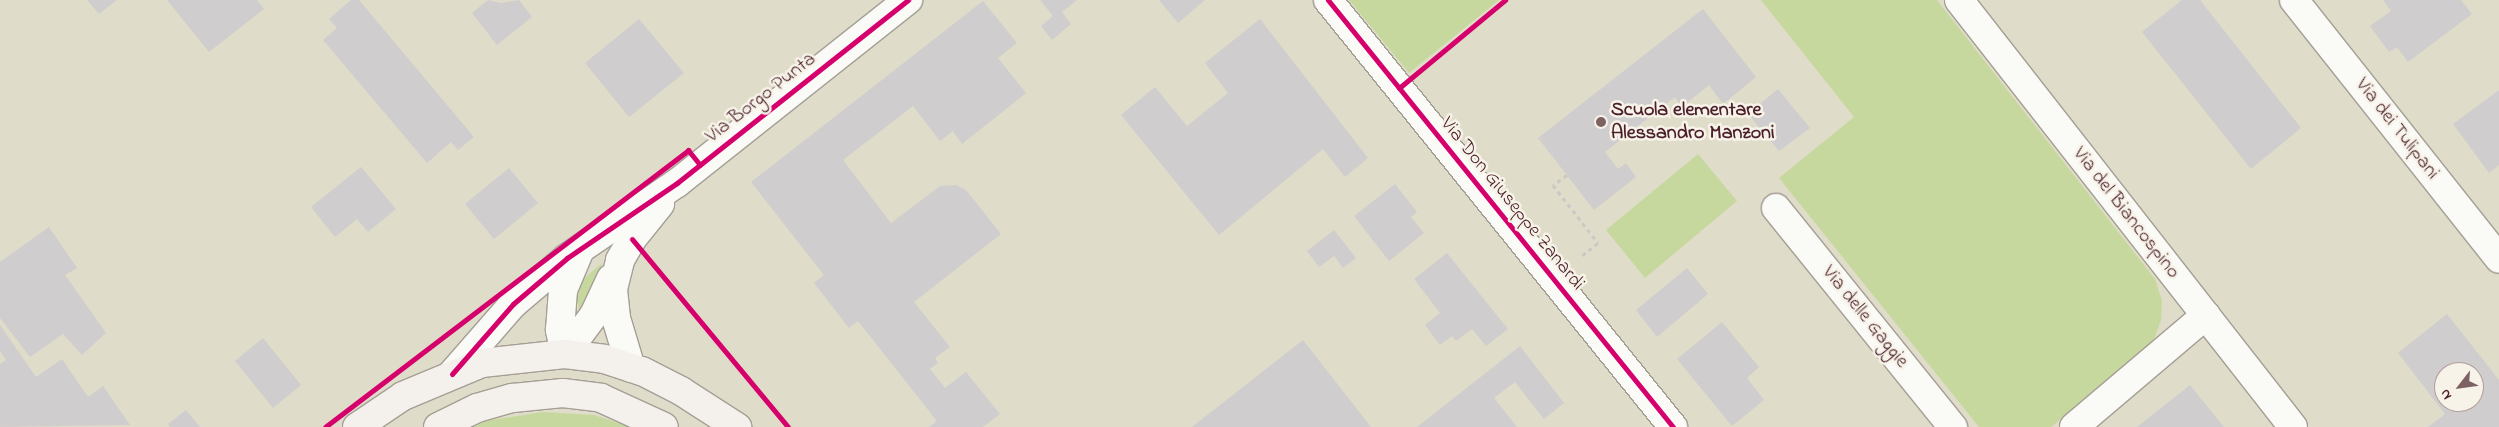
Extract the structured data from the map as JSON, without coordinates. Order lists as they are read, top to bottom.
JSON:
{
  "streets": {
    "street": [
      "Via Borgo Punta",
      "Via dei Tulipani",
      "Via Don Giuseppe Zanardi",
      "Via del Biancospino",
      "Via delle Gaggie"
    ]
  },
  "places": ["Scuola elementare Alessandro Manzoni"],
  "north": "bottom left"
}
